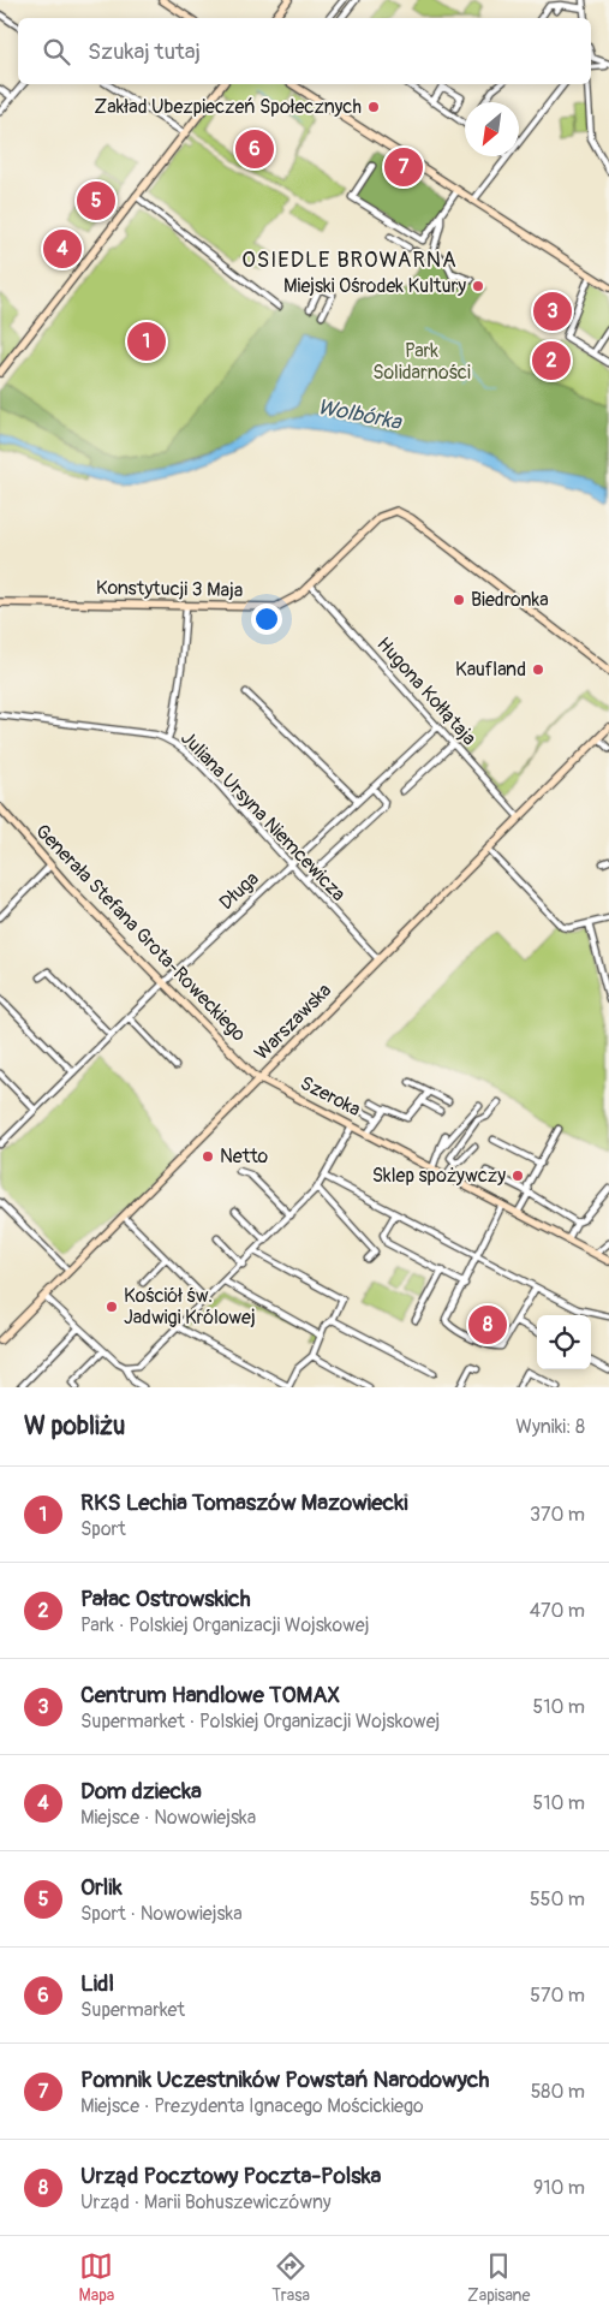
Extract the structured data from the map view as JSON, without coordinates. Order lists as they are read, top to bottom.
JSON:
{
  "streets": {
    "street": [
      "Konstytucji 3 Maja",
      "Hugona Kołłątaja",
      "Juliana Ursyna Niemcewicza",
      "Długa",
      "Generała Stefana Grota-Roweckiego",
      "Warszawska",
      "Szeroka"
    ]
  },
  "crossings": [
    ["Konstytucji 3 Maja", "Hugona Kołłątaja"],
    ["Hugona Kołłątaja", "Długa"],
    ["Hugona Kołłątaja", "Warszawska"],
    ["Juliana Ursyna Niemcewicza", "Długa"],
    ["Juliana Ursyna Niemcewicza", "Warszawska"],
    ["Długa", "Generała Stefana Grota-Roweckiego"],
    ["Generała Stefana Grota-Roweckiego", "Warszawska"],
    ["Generała Stefana Grota-Roweckiego", "Szeroka"],
    ["Warszawska", "Szeroka"]
  ],
  "districts": ["OSIEDLE BROWARNA"],
  "water": ["Wolbórka"],
  "parks": ["Park Solidarności"],
  "places": [
    "Zakład Ubezpieczeń Społecznych",
    "Miejski Ośrodek Kultury",
    "Biedronka",
    "Kaufland",
    "Netto",
    "Sklep spożywczy",
    "Kościół św. Jadwigi Królowej"
  ],
  "north": "bottom left",
  "page": {
    "search": "Szukaj tutaj",
    "pins": [
      "6",
      "7",
      "5",
      "4",
      "3",
      "1",
      "2",
      "8"
    ],
    "heading": ["W pobliżu", "Wyniki: 8"],
    "list": [
      {
        "mark": "1",
        "name": "RKS Lechia Tomaszów Mazowiecki",
        "note": "Sport",
        "value": "370 m"
      },
      {
        "mark": "2",
        "name": "Pałac Ostrowskich",
        "note": "Park · Polskiej Organizacji Wojskowej",
        "value": "470 m"
      },
      {
        "mark": "3",
        "name": "Centrum Handlowe TOMAX",
        "note": "Supermarket · Polskiej Organizacji Wojskowej",
        "value": "510 m"
      },
      {
        "mark": "4",
        "name": "Dom dziecka",
        "note": "Miejsce · Nowowiejska",
        "value": "510 m"
      },
      {
        "mark": "5",
        "name": "Orlik",
        "note": "Sport · Nowowiejska",
        "value": "550 m"
      },
      {
        "mark": "6",
        "name": "Lidl",
        "note": "Supermarket",
        "value": "570 m"
      },
      {
        "mark": "7",
        "name": "Pomnik Uczestników Powstań Narodowych",
        "note": "Miejsce · Prezydenta Ignacego Mościckiego",
        "value": "580 m"
      },
      {
        "mark": "8",
        "name": "Urząd Pocztowy Poczta-Polska",
        "note": "Urząd · Marii Bohuszewiczówny",
        "value": "910 m"
      }
    ],
    "nav": ["Mapa", "Trasa", "Zapisane"]
  }
}
